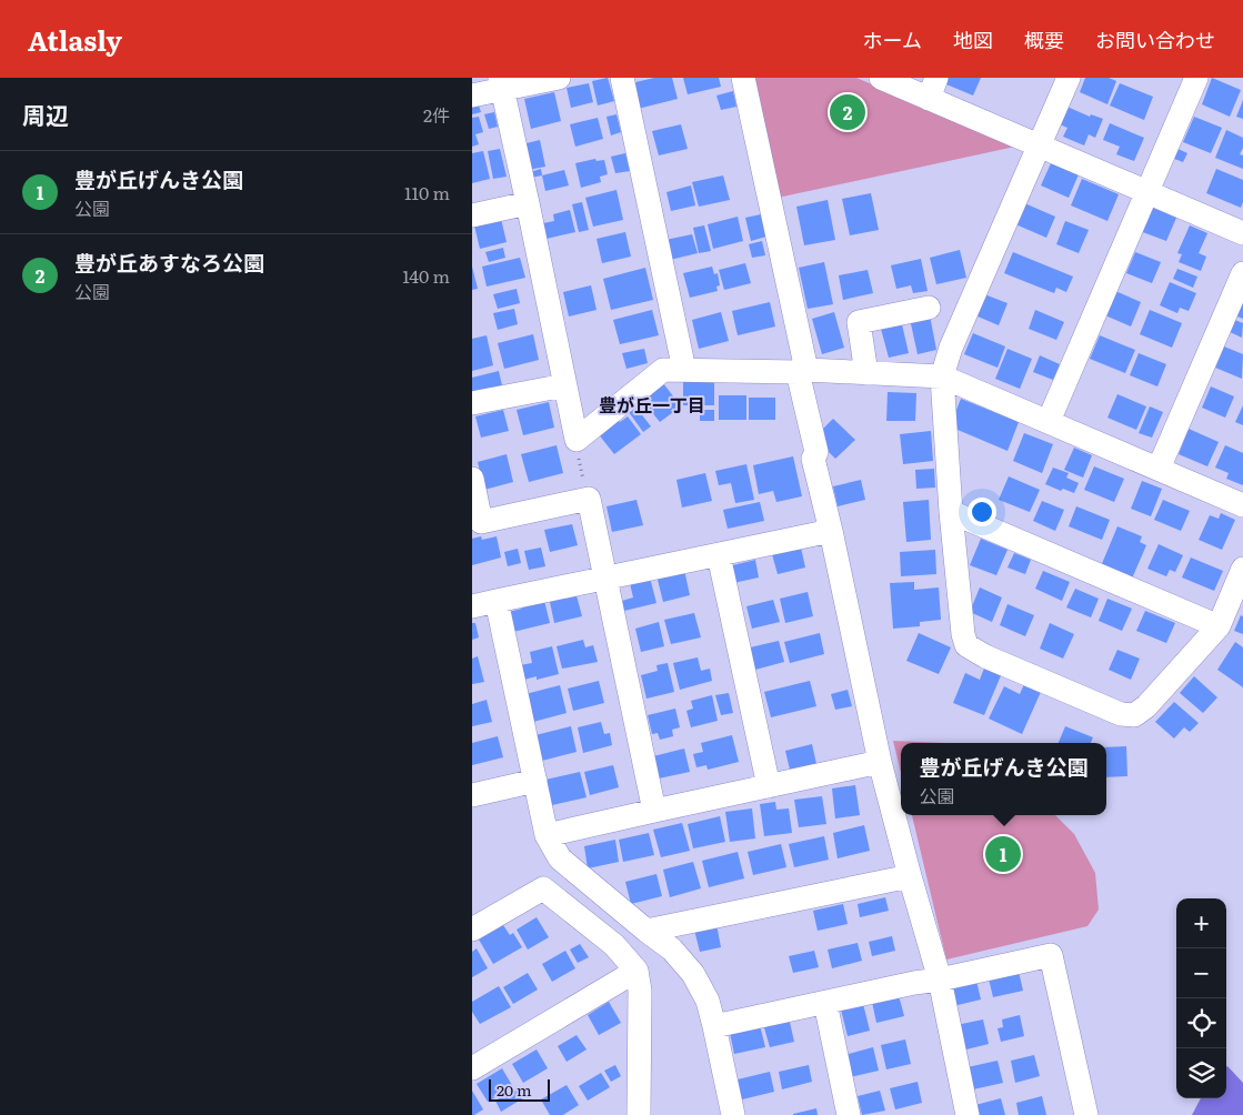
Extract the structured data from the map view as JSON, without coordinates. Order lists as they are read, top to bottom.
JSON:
{
  "districts": ["豊が丘一丁目"],
  "scale_bar": "20 m",
  "page": {
    "header": "Atlasly",
    "nav": [
      "ホーム",
      "地図",
      "概要",
      "お問い合わせ"
    ],
    "heading": ["周辺", "2件"],
    "pins": ["2", "1"],
    "list": [
      {
        "mark": "1",
        "name": "豊が丘げんき公園",
        "note": "公園",
        "value": "110 m"
      },
      {
        "mark": "2",
        "name": "豊が丘あすなろ公園",
        "note": "公園",
        "value": "140 m"
      }
    ],
    "popup": ["豊が丘げんき公園", "公園"],
    "map_buttons": ["+", "−"],
    "scale": "20 m"
  }
}
